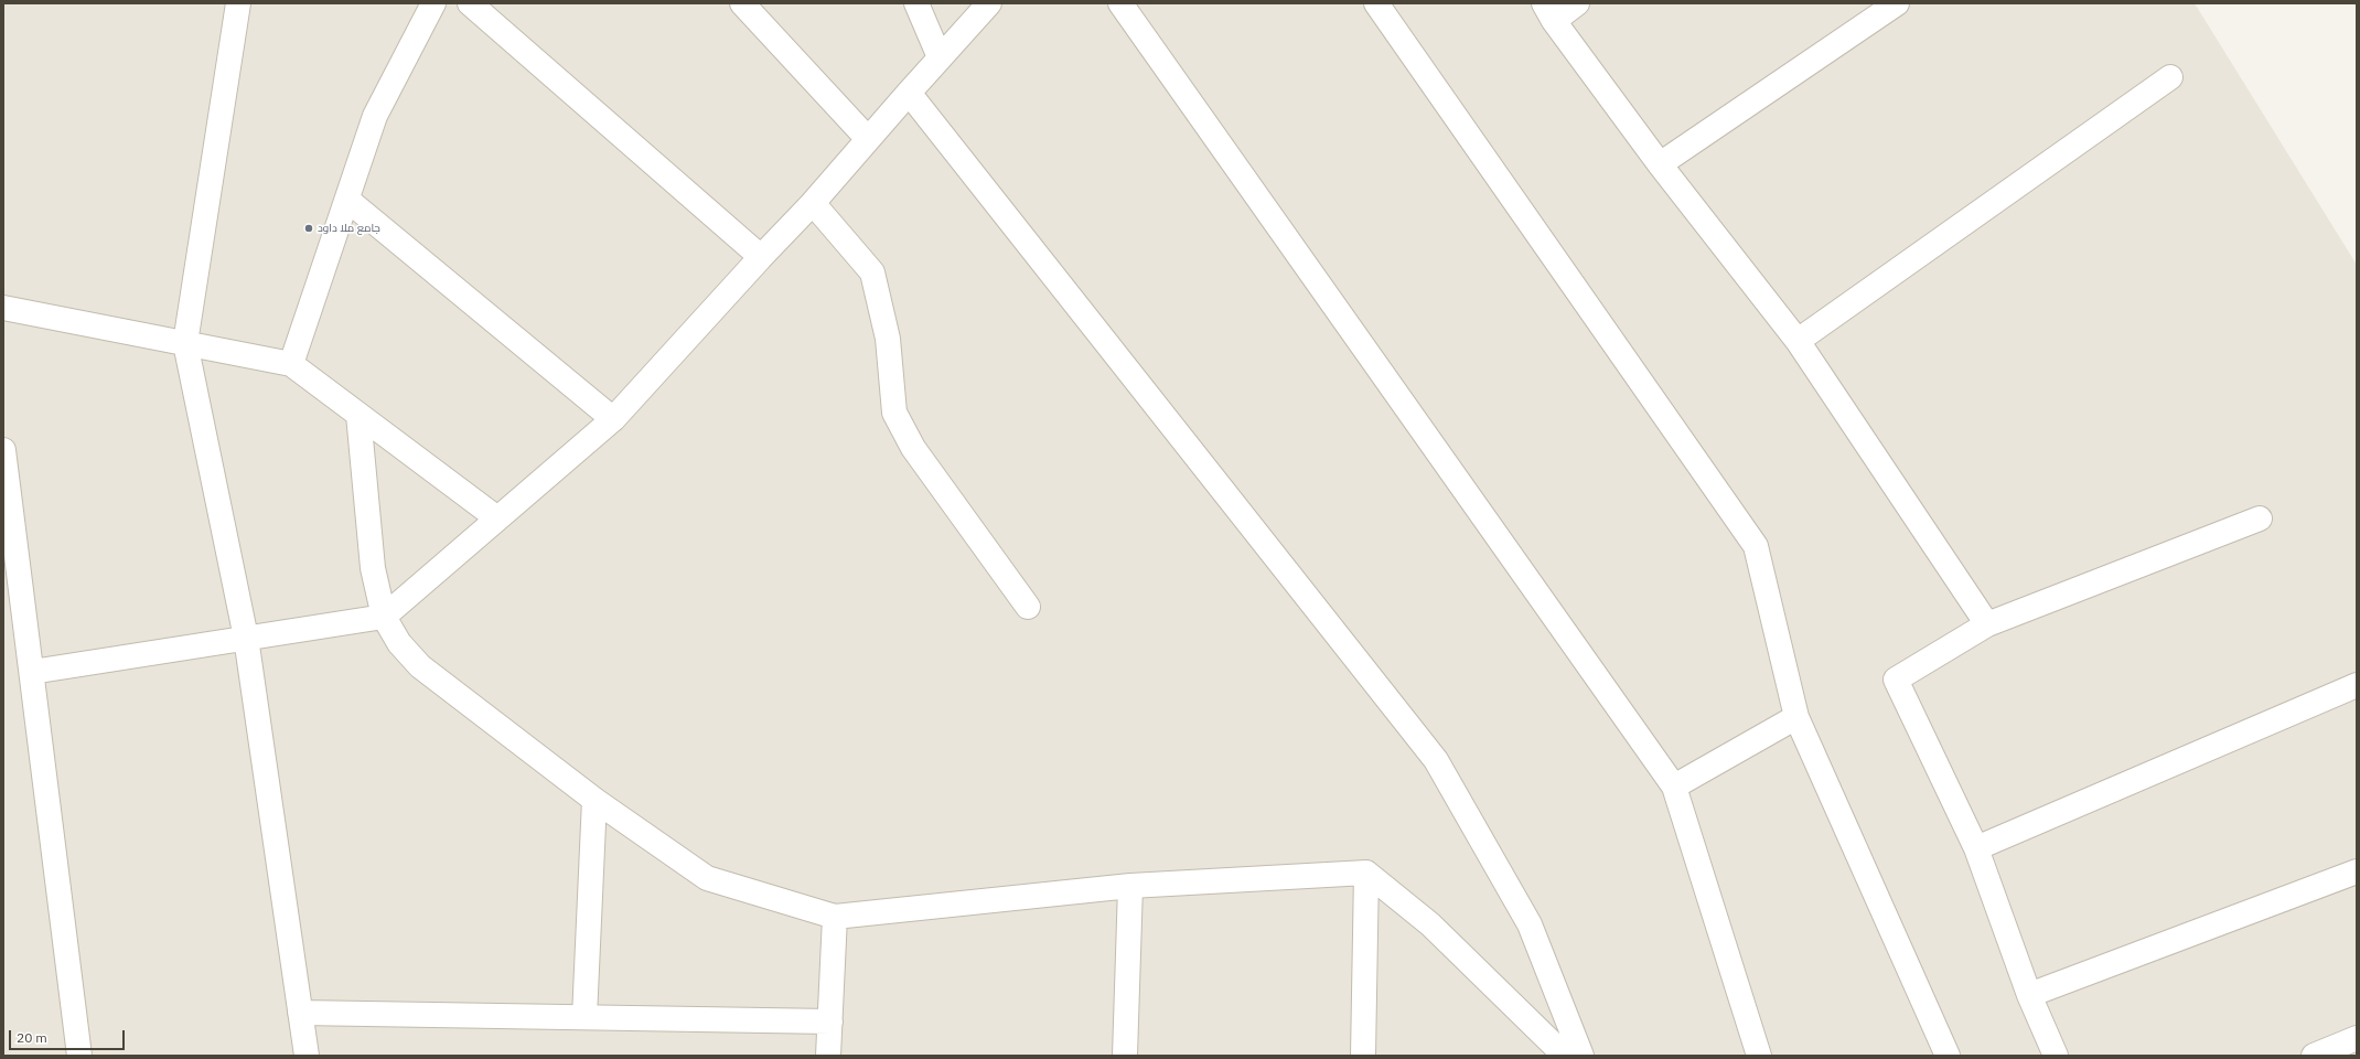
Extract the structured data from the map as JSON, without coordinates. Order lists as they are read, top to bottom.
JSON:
{
  "places": ["جامع ملا داود"],
  "scale_bar": "20 m"
}
